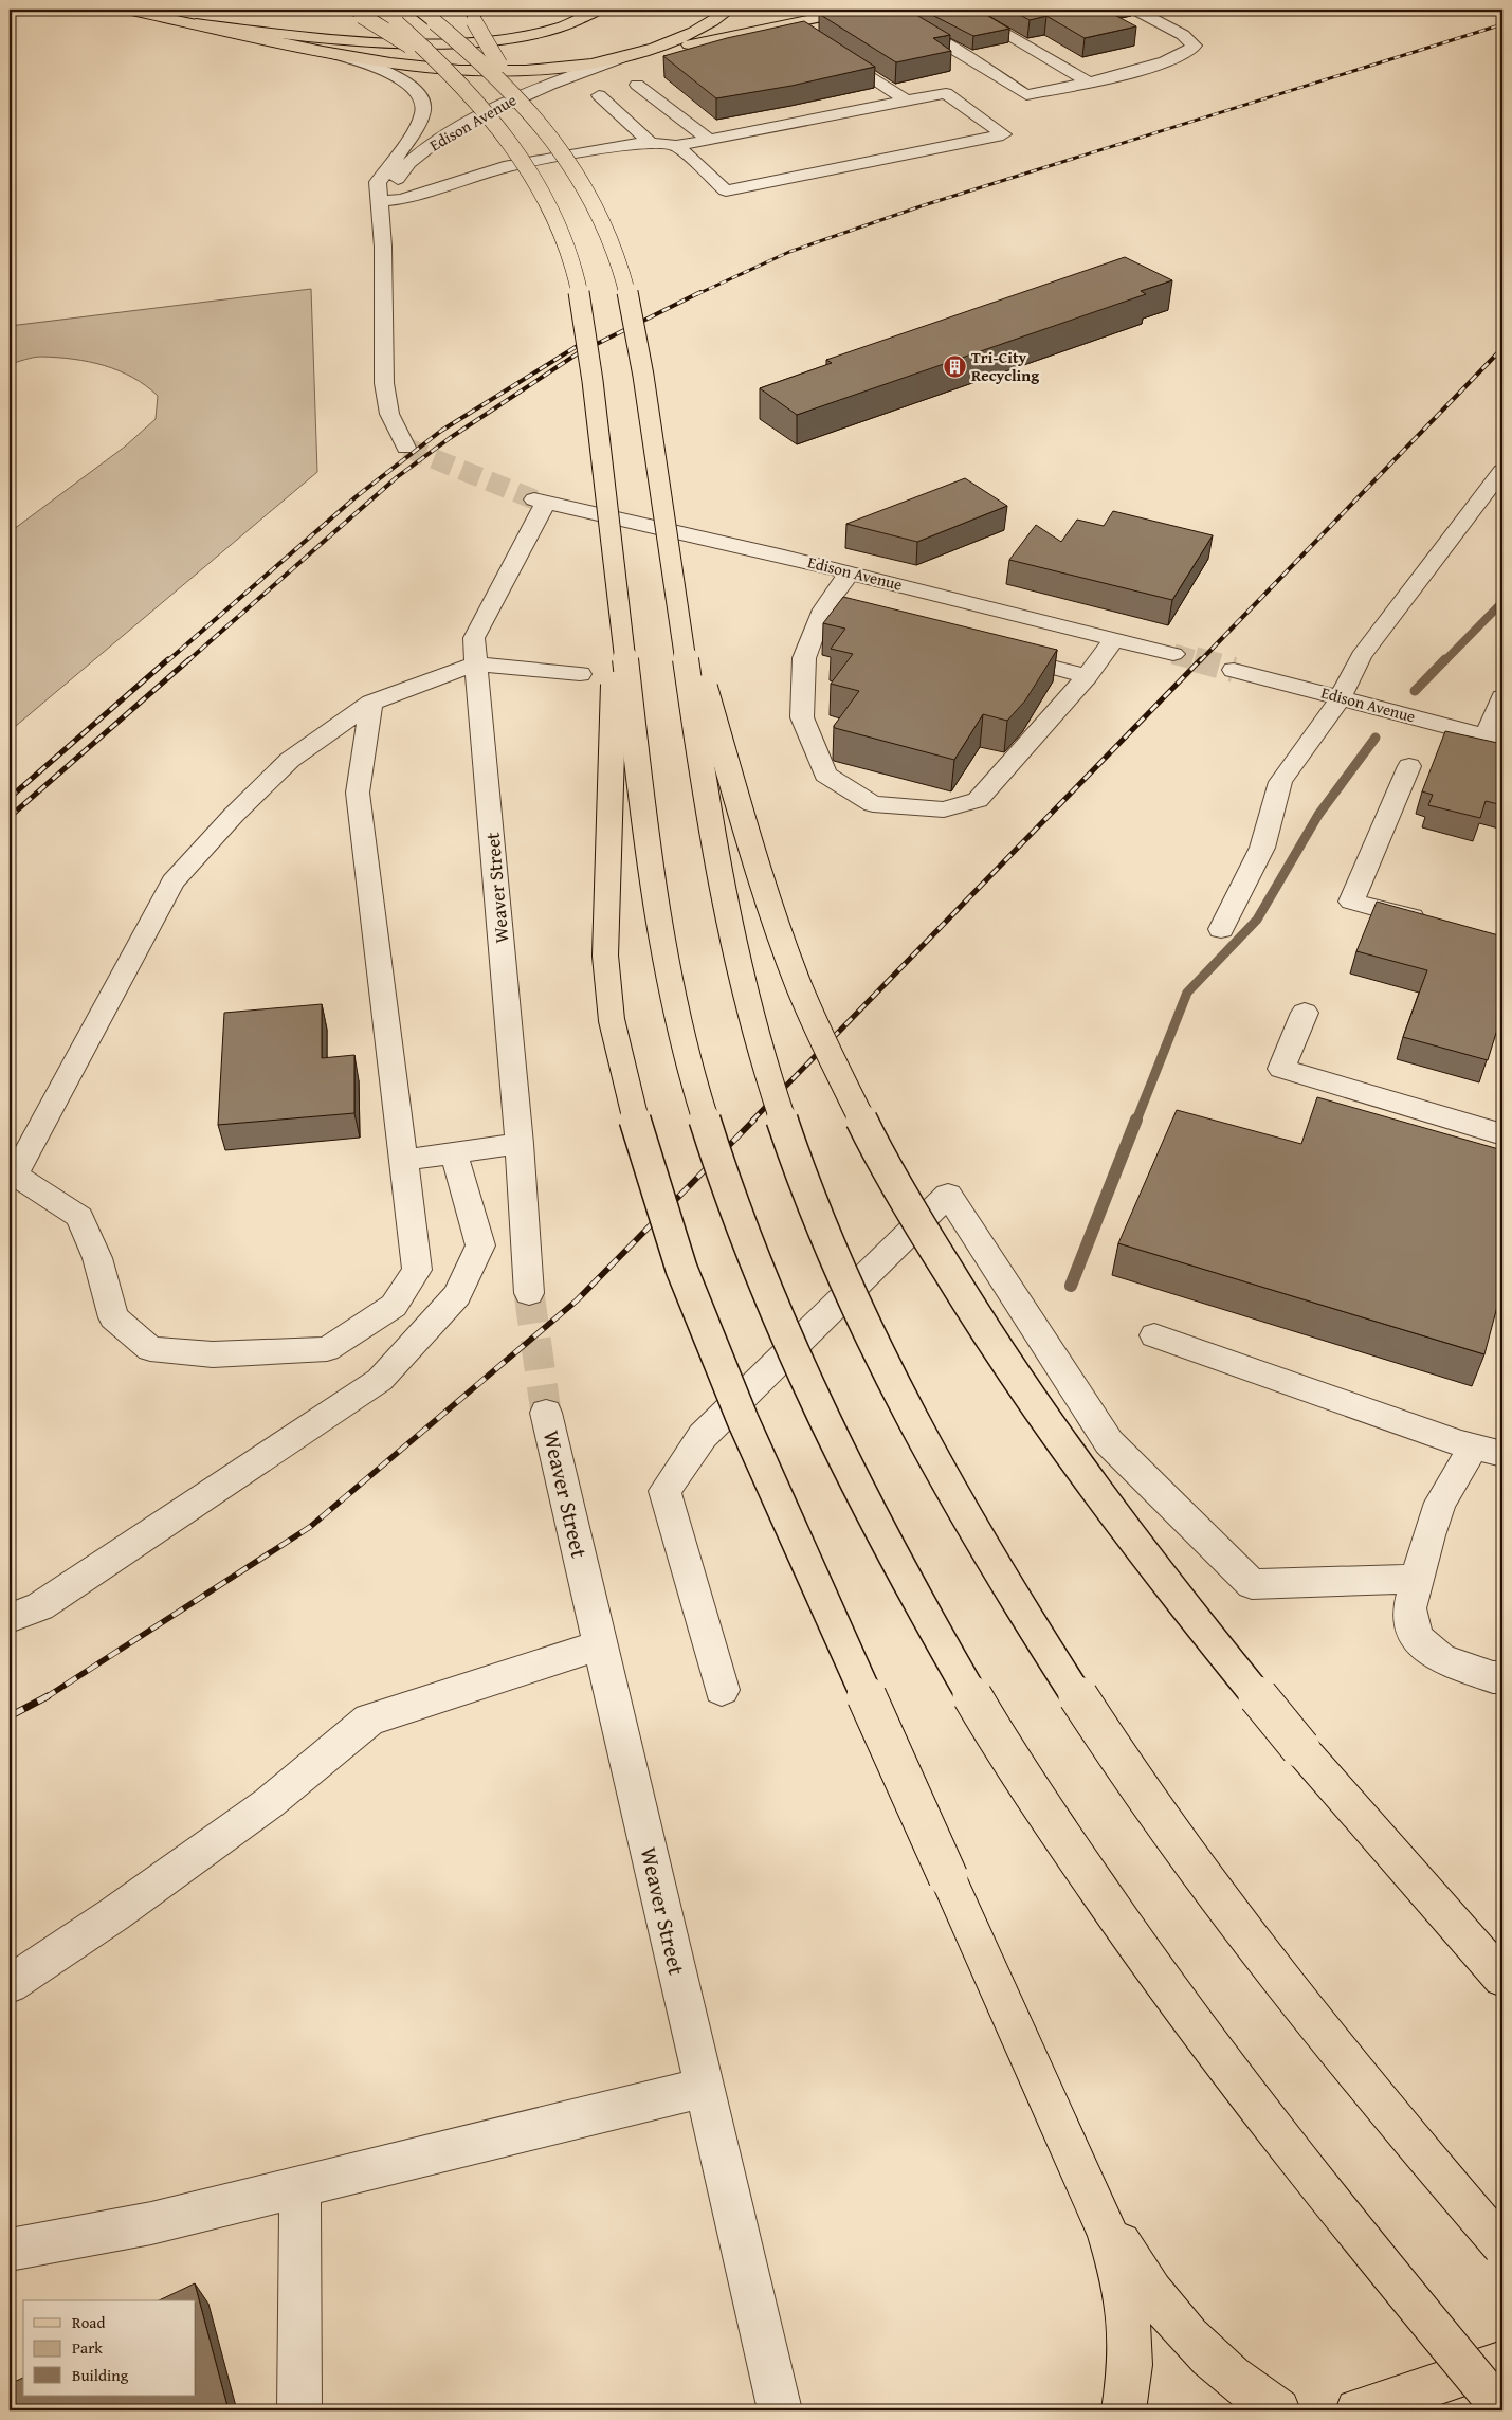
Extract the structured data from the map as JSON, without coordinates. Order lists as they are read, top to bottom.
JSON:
{
  "streets": {
    "street": ["Edison Avenue", "Weaver Street"]
  },
  "crossings": [
    ["Edison Avenue", "Weaver Street"]
  ],
  "places": {
    "building": ["Tri-City Recycling"]
  },
  "legend": ["Road", "Park", "Building"]
}
